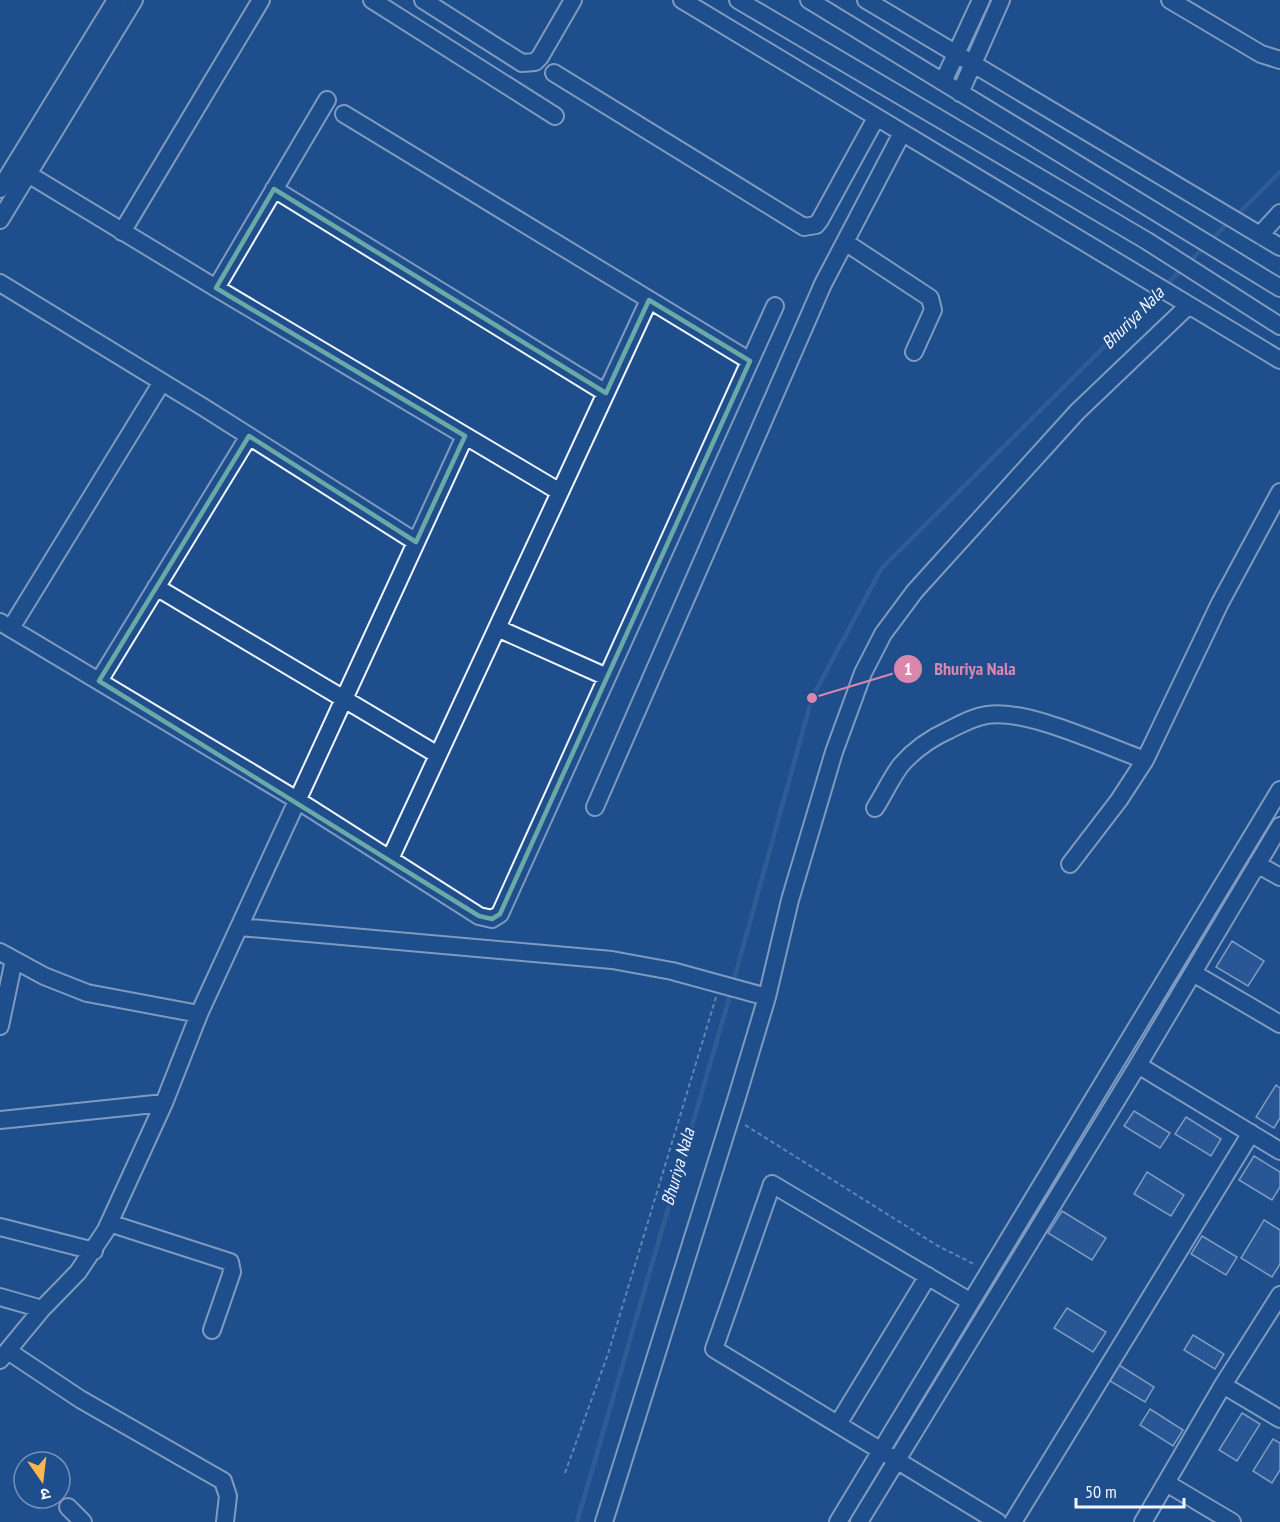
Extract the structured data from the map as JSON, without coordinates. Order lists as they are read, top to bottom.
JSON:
{
  "water": ["Bhuriya Nala"],
  "places": ["Bhuriya Nala"],
  "scale_bar": "50 m",
  "north": "bottom"
}
